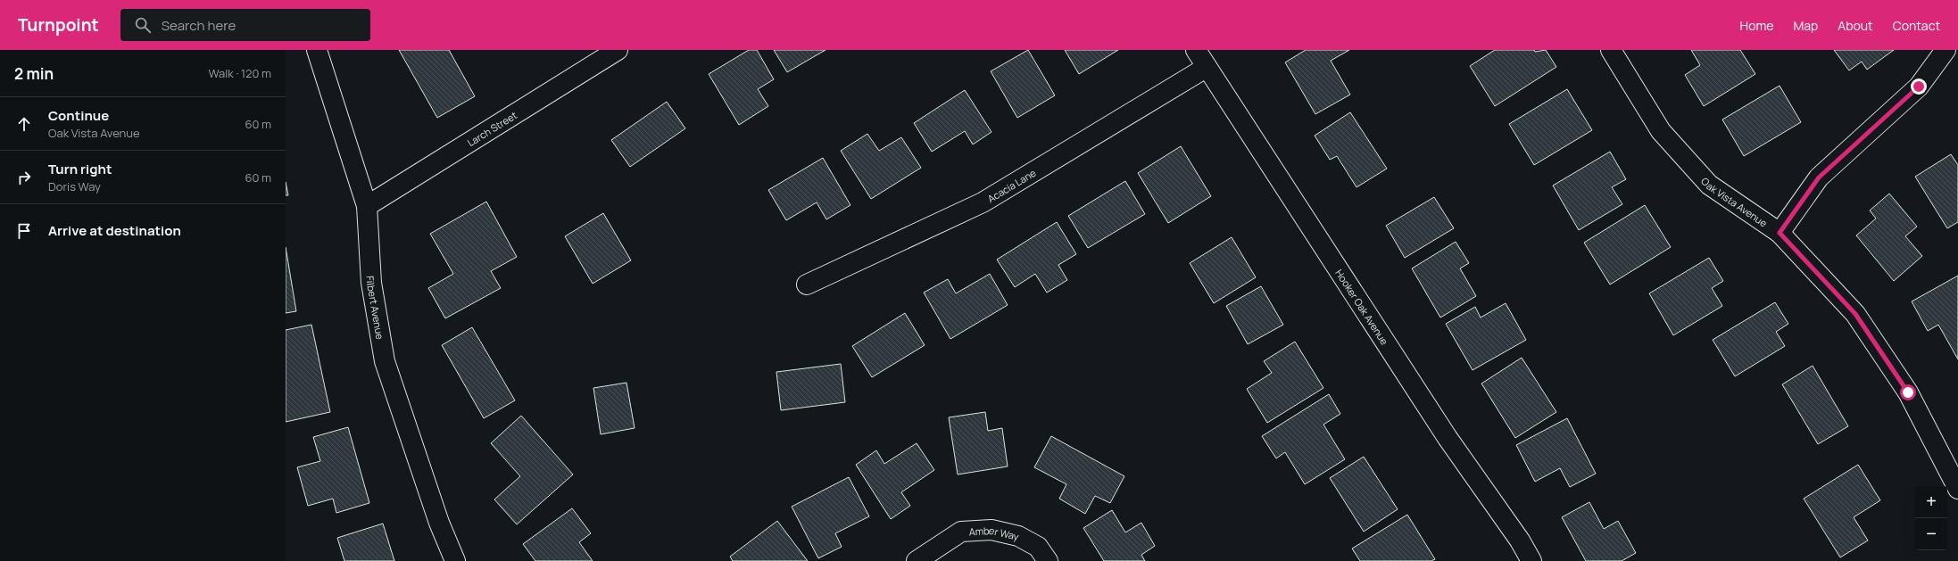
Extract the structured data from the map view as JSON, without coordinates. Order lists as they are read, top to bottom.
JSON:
{
  "streets": {
    "street": [
      "Larch Street",
      "Acacia Lane",
      "Oak Vista Avenue",
      "Hooker Oak Avenue",
      "Filbert Avenue",
      "Amber Way"
    ]
  },
  "crossings": [
    ["Larch Street", "Filbert Avenue"],
    ["Acacia Lane", "Hooker Oak Avenue"]
  ],
  "page": {
    "header": "Turnpoint",
    "search": "Search here",
    "nav": [
      "Home",
      "Map",
      "About",
      "Contact"
    ],
    "heading": ["2 min", "Walk · 120 m"],
    "list": [
      ["Continue", "Oak Vista Avenue", "60 m"],
      ["Turn right", "Doris Way", "60 m"],
      "Arrive at destination"
    ],
    "map_buttons": ["+", "−"]
  }
}
